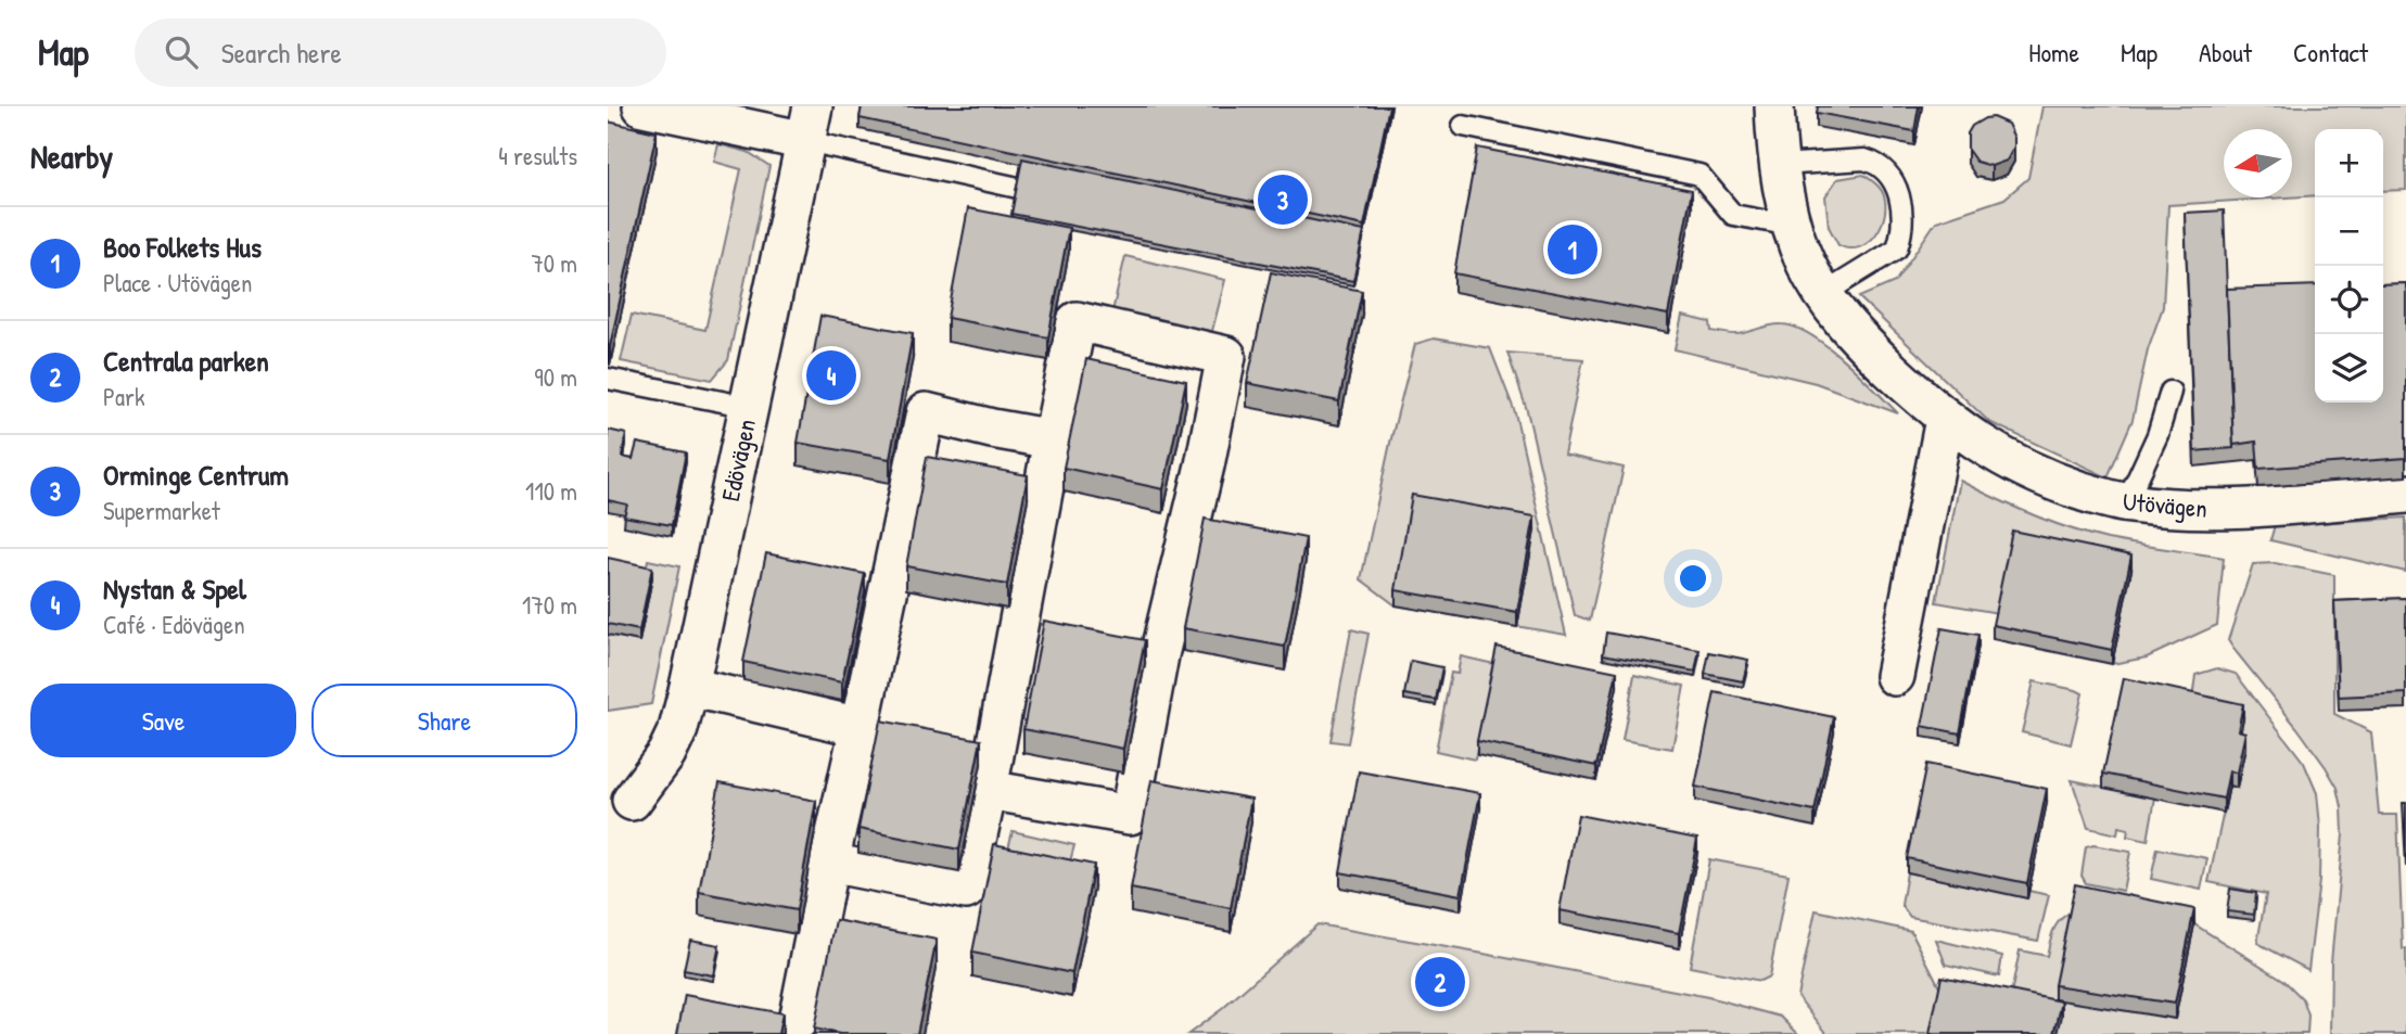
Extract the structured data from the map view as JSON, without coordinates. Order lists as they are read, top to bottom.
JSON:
{
  "streets": {
    "street": ["Edövägen", "Utövägen"]
  },
  "north": "left",
  "page": {
    "header": "Map",
    "search": "Search here",
    "nav": [
      "Home",
      "Map",
      "About",
      "Contact"
    ],
    "heading": ["Nearby", "4 results"],
    "map_buttons": ["+", "−"],
    "pins": [
      "3",
      "1",
      "4",
      "2"
    ],
    "list": [
      {
        "mark": "1",
        "name": "Boo Folkets Hus",
        "note": "Place · Utövägen",
        "value": "70 m"
      },
      {
        "mark": "2",
        "name": "Centrala parken",
        "note": "Park",
        "value": "90 m"
      },
      {
        "mark": "3",
        "name": "Orminge Centrum",
        "note": "Supermarket",
        "value": "110 m"
      },
      {
        "mark": "4",
        "name": "Nystan & Spel",
        "note": "Café · Edövägen",
        "value": "170 m"
      }
    ],
    "buttons": ["Save", "Share"]
  }
}
